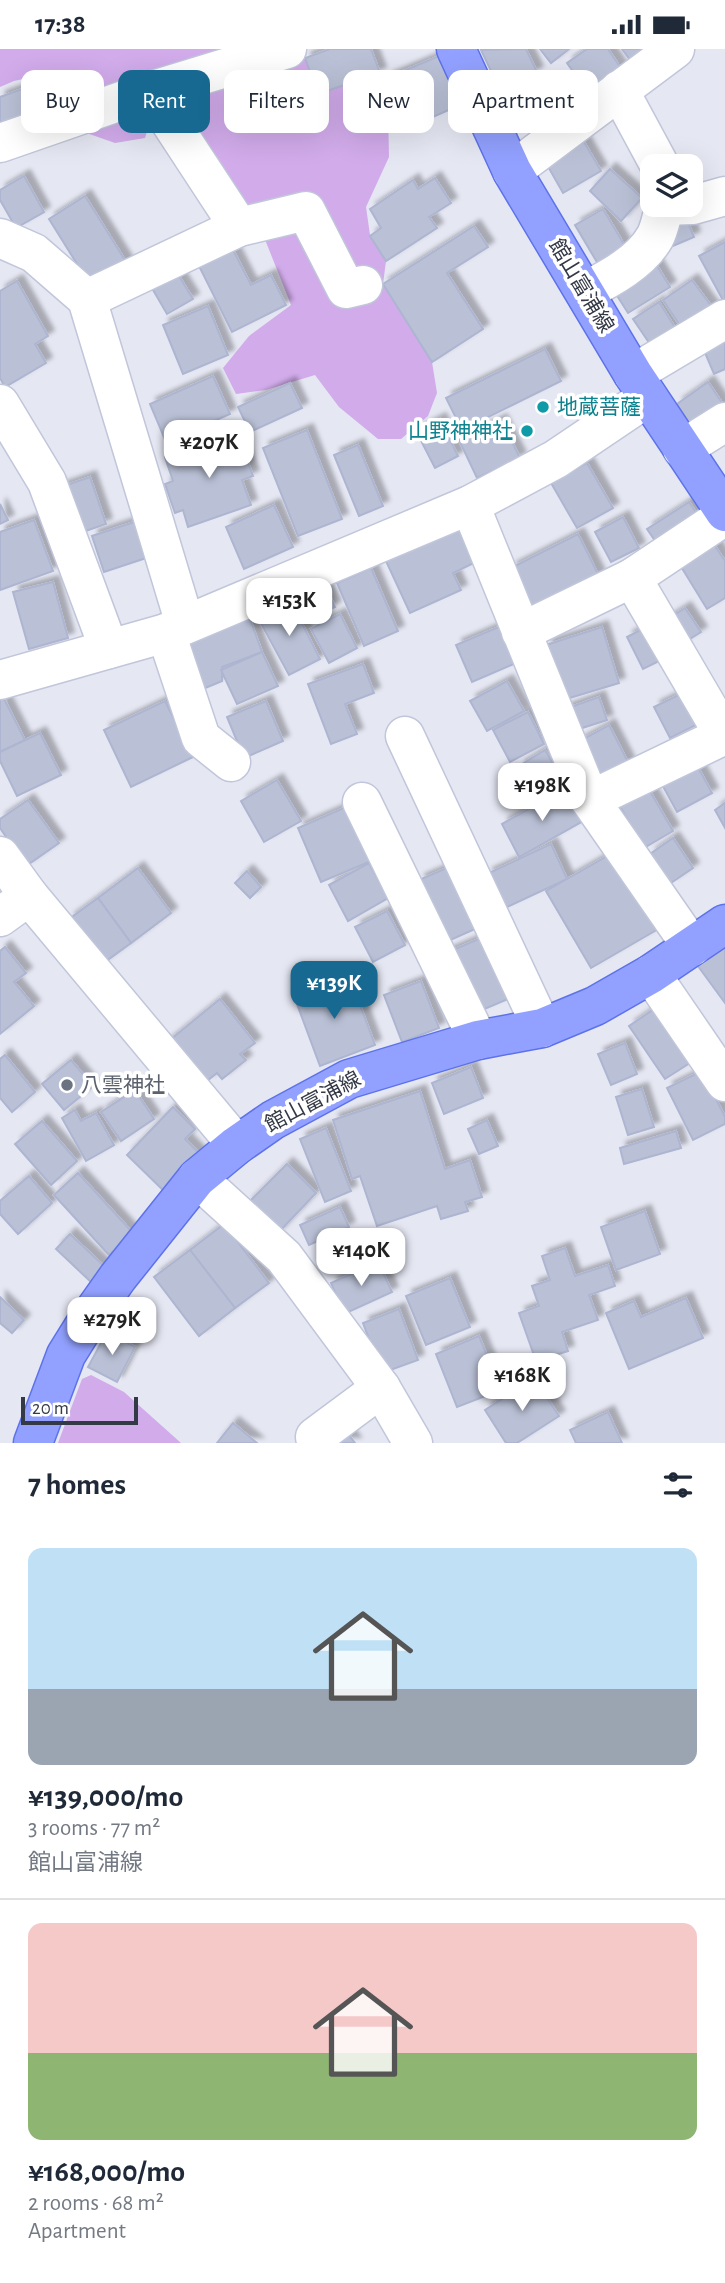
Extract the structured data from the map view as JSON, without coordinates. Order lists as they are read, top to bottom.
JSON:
{
  "streets": {
    "main road": ["館山富浦線"]
  },
  "places": ["地蔵菩薩", "山野神神社", "八雲神社"],
  "scale_bar": "20 m",
  "page": {
    "status": "17:38",
    "chip": [
      "Buy",
      "Rent",
      "Filters",
      "New",
      "Apartment"
    ],
    "price": [
      "¥207K",
      "¥153K",
      "¥198K",
      "¥139K",
      "¥140K",
      "¥279K",
      "¥168K"
    ],
    "scale": "20 m",
    "heading": "7 homes",
    "list": [
      {
        "name": "¥139,000/mo",
        "note": "3 rooms · 77 m² · 館山富浦線"
      },
      {
        "name": "¥168,000/mo",
        "note": "2 rooms · 68 m² · Apartment"
      }
    ]
  }
}
